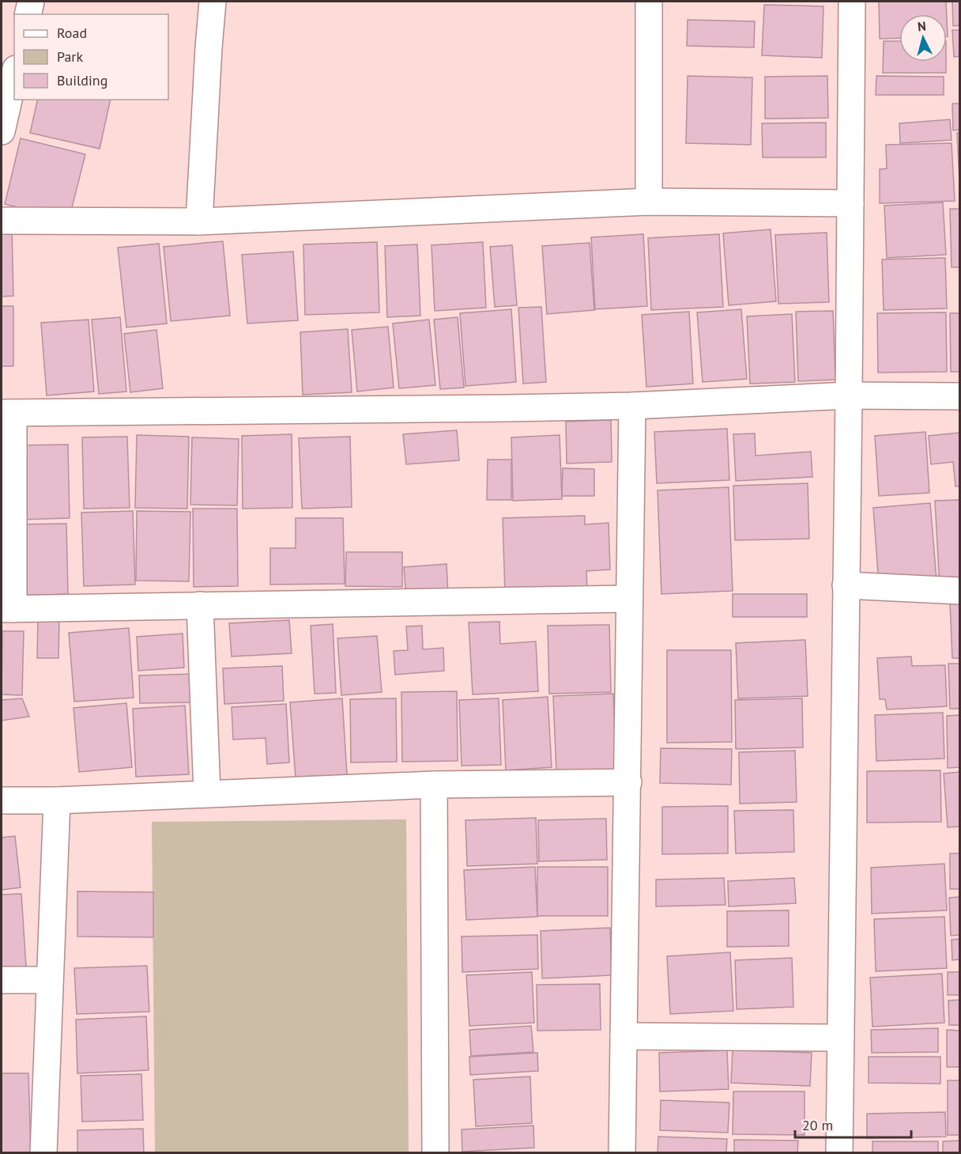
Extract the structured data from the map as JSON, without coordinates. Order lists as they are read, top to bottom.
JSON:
{
  "legend": ["Road", "Park", "Building"],
  "scale_bar": "20 m",
  "north": "top"
}
